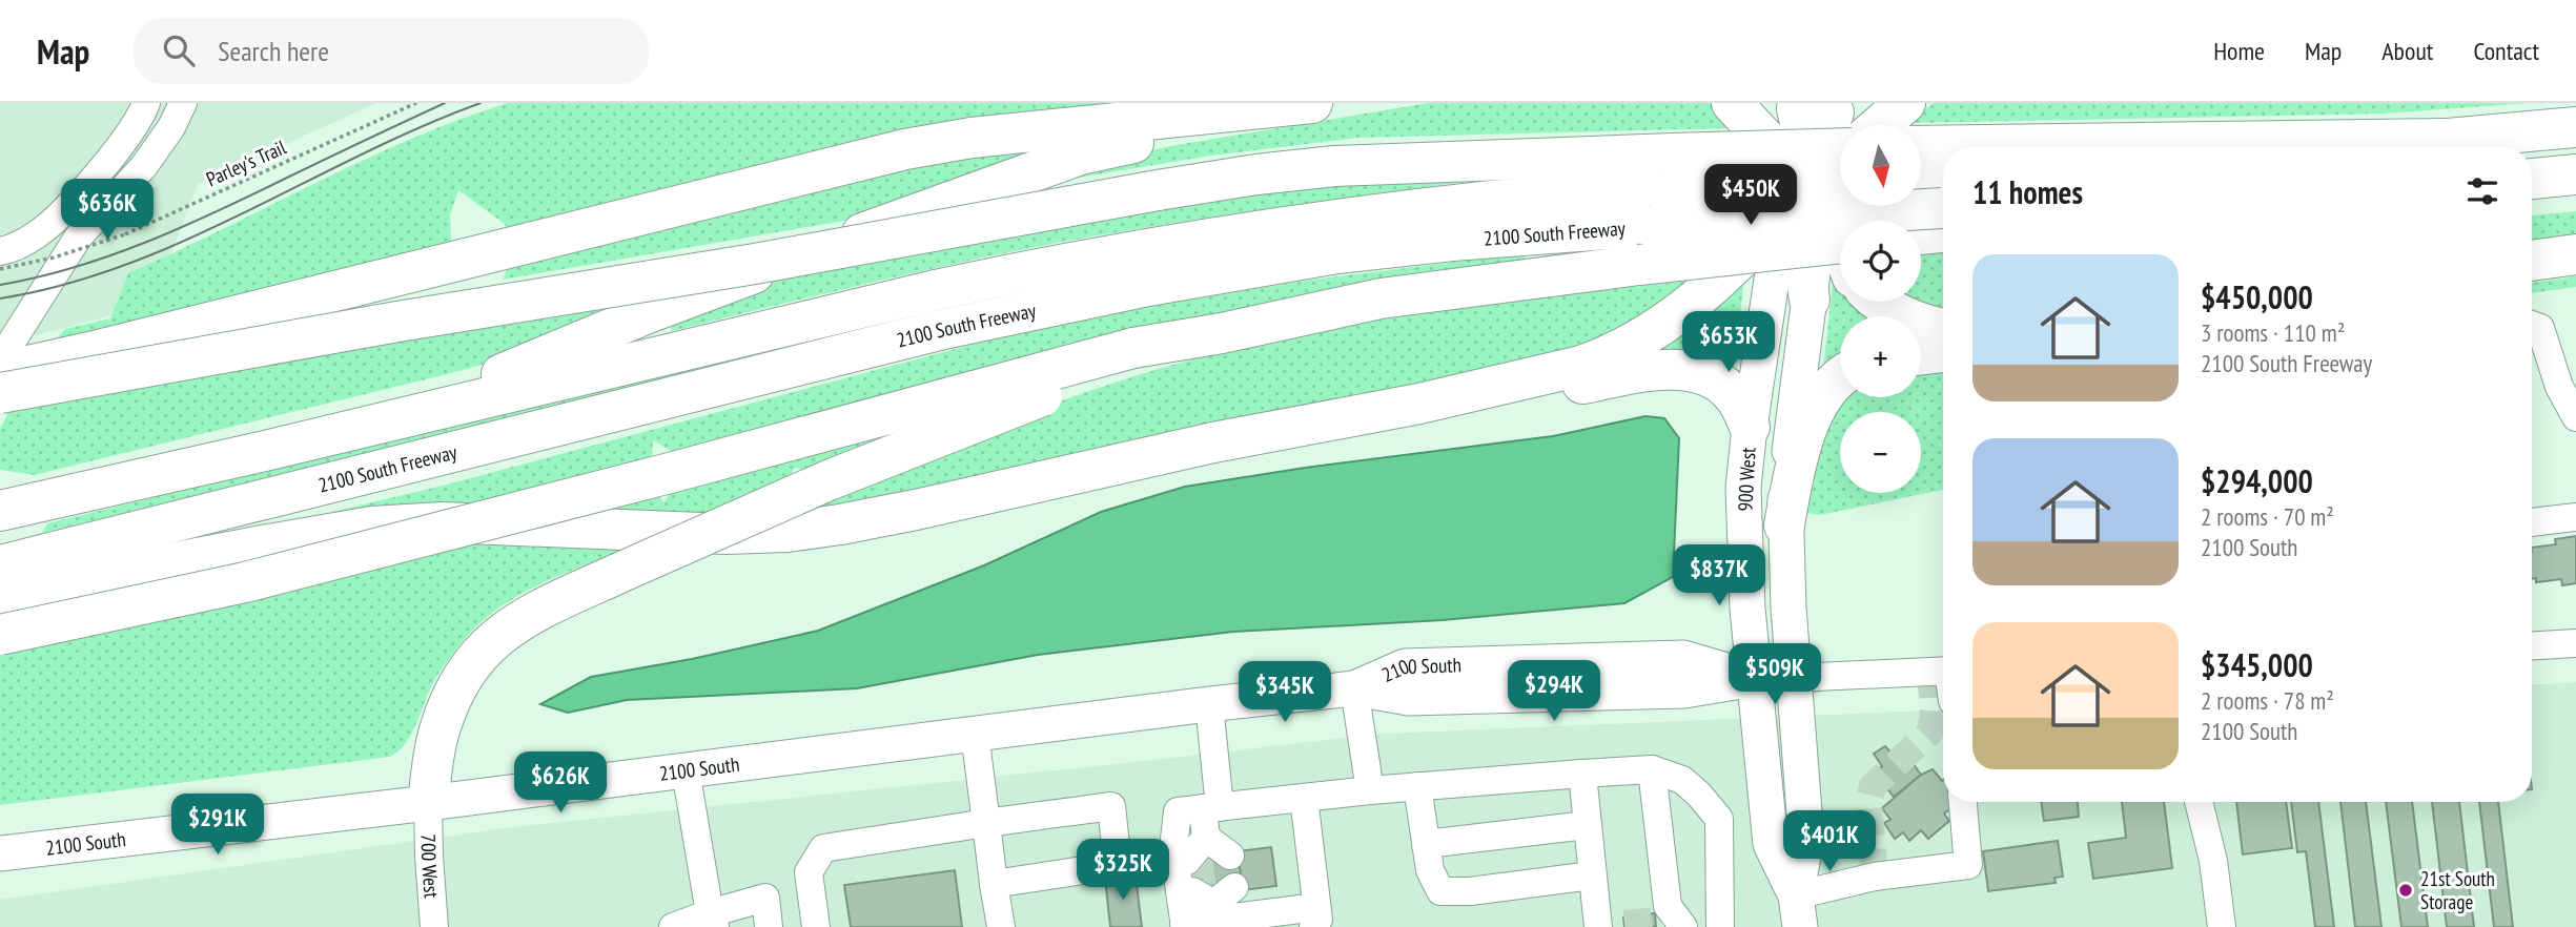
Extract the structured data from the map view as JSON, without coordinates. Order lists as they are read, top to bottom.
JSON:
{
  "streets": {
    "highway": ["2100 South Freeway"],
    "main road": ["900 West", "2100 South"],
    "street": ["700 West"],
    "path": ["Parley's Trail"]
  },
  "crossings": [
    ["900 West", "2100 South"],
    ["2100 South", "700 West"]
  ],
  "places": ["21st South Storage"],
  "north": "bottom",
  "page": {
    "header": "Map",
    "search": "Search here",
    "nav": [
      "Home",
      "Map",
      "About",
      "Contact"
    ],
    "map_buttons": ["+", "−"],
    "heading": "11 homes",
    "price": [
      "$450K",
      "$636K",
      "$653K",
      "$837K",
      "$509K",
      "$294K",
      "$345K",
      "$626K",
      "$291K",
      "$401K",
      "$325K"
    ],
    "list": [
      {
        "name": "$450,000",
        "note": "3 rooms · 110 m² · 2100 South Freeway"
      },
      {
        "name": "$294,000",
        "note": "2 rooms · 70 m² · 2100 South"
      },
      {
        "name": "$345,000",
        "note": "2 rooms · 78 m² · 2100 South"
      }
    ]
  }
}
